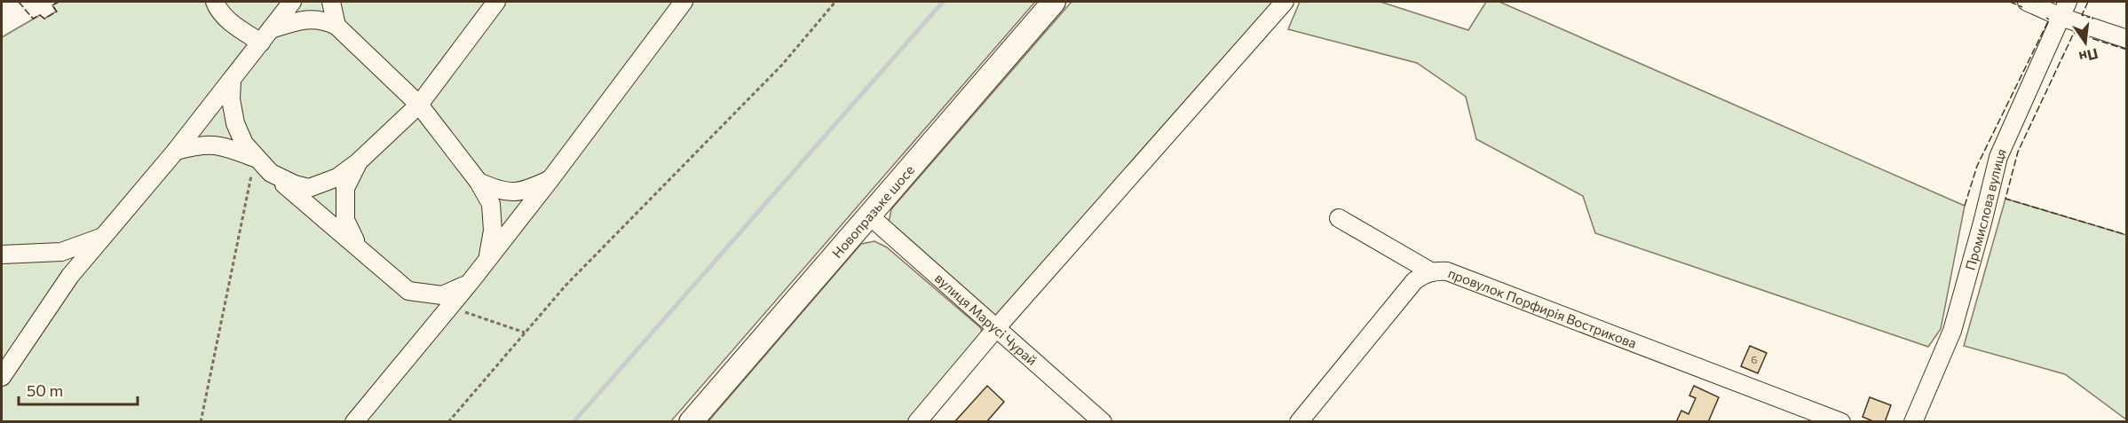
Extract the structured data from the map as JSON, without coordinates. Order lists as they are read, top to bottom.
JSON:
{
  "streets": {
    "main road": ["Новопразьке шосе"],
    "street": ["Промислова вулиця", "провулок Порфирія Вострикова", "вулиця Марусі Чурай"]
  },
  "crossings": [
    ["Новопразьке шосе", "вулиця Марусі Чурай"]
  ],
  "house_numbers": ["6"],
  "scale_bar": "50 m",
  "north": "bottom"
}
